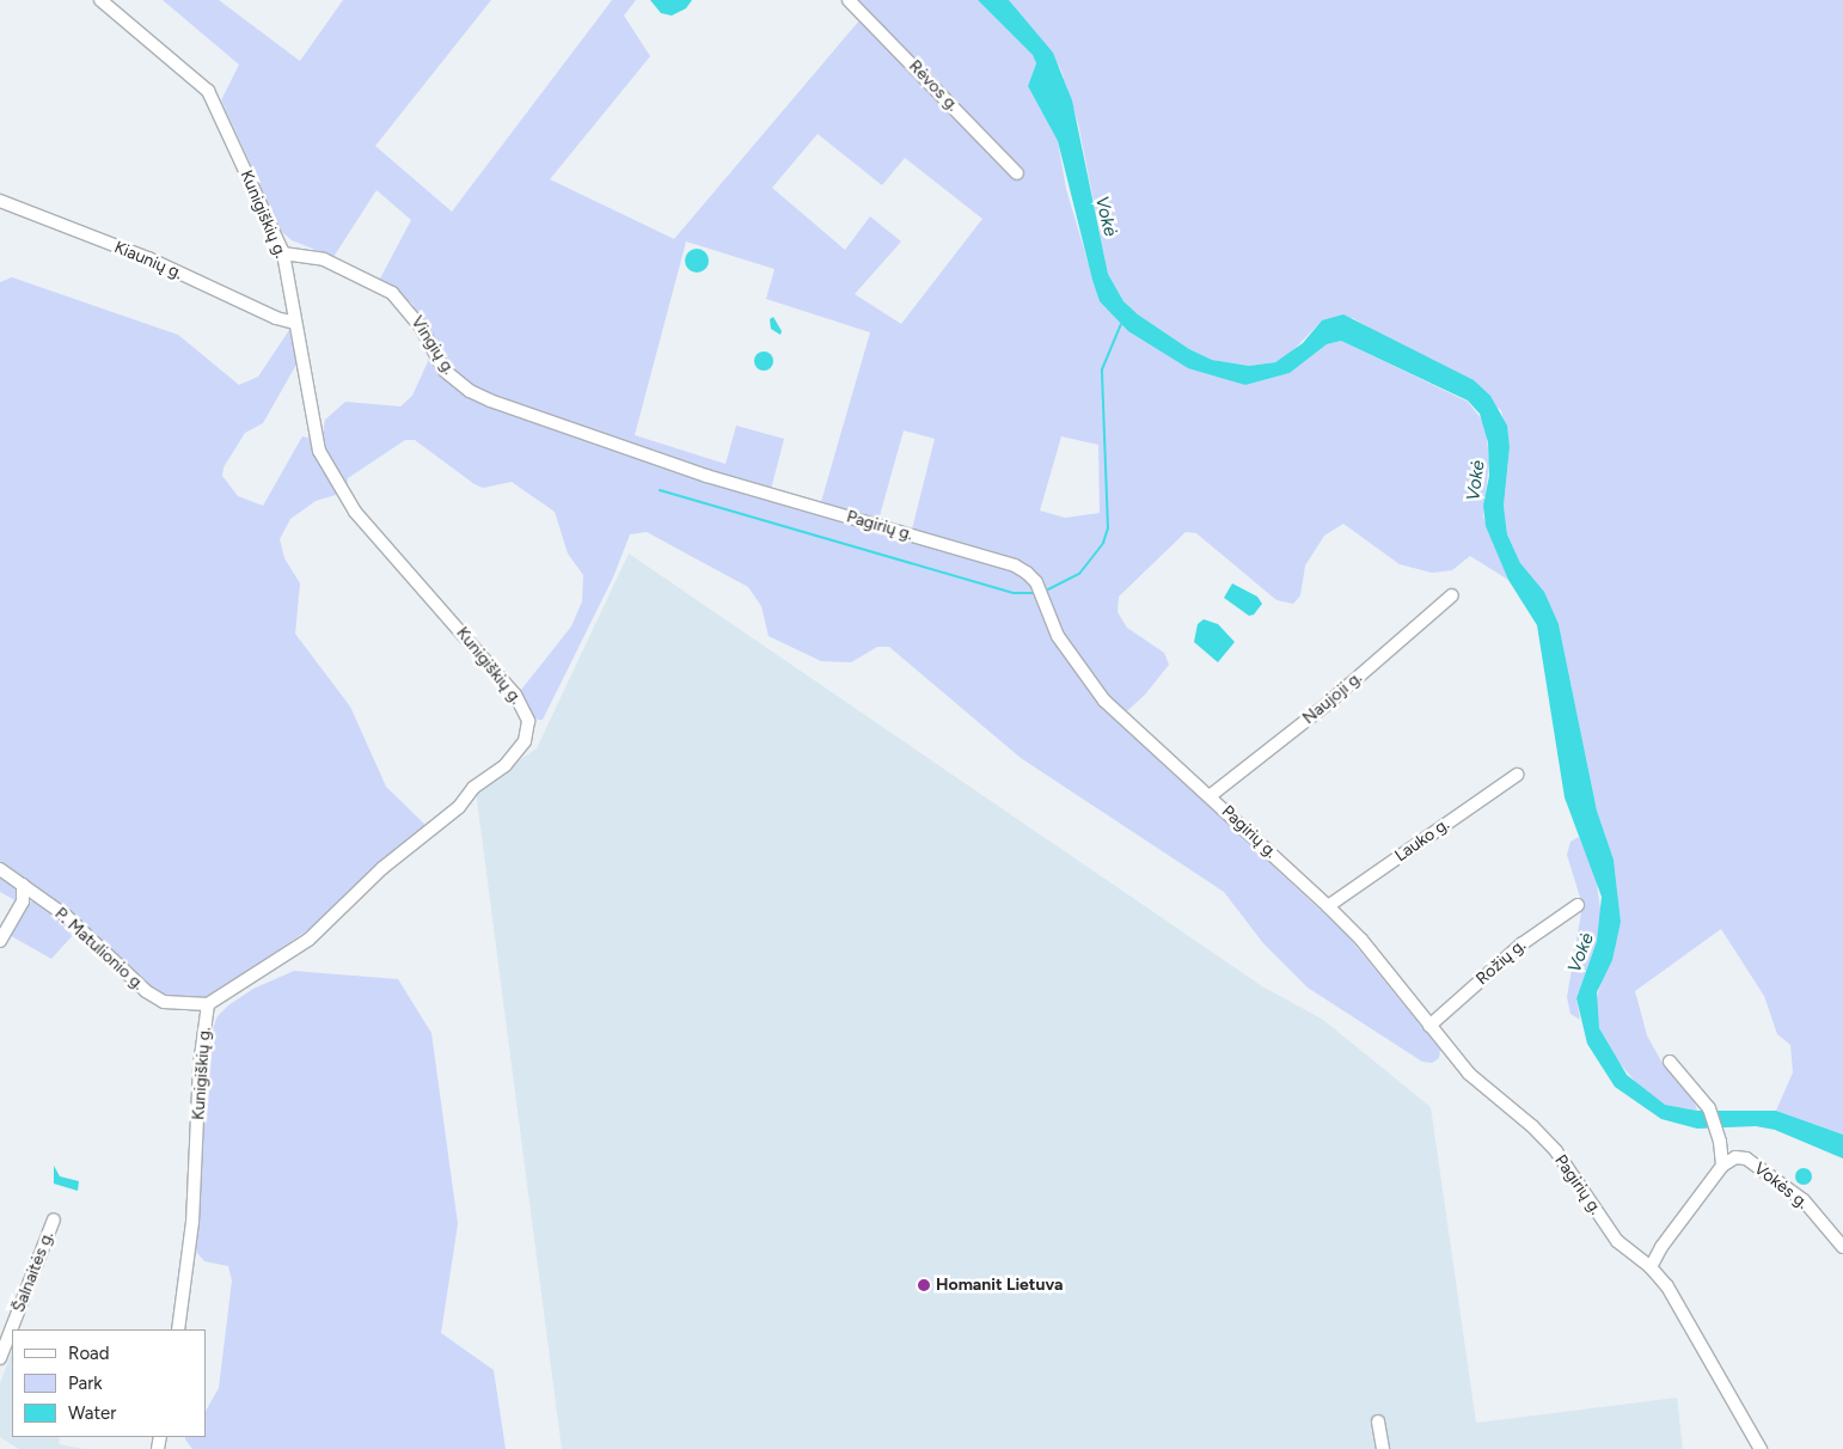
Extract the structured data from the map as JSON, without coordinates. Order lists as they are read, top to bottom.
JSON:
{
  "streets": {
    "street": [
      "Rėvos g.",
      "Kunigiškių g.",
      "Kiaunių g.",
      "Vingių g.",
      "Pagirių g.",
      "Naujoji g.",
      "Lauko g.",
      "P. Matulionio g.",
      "Rožių g.",
      "Vokės g.",
      "Šalnaitės g."
    ]
  },
  "crossings": [
    ["Kunigiškių g.", "Kiaunių g."],
    ["Kunigiškių g.", "Vingių g."],
    ["Kunigiškių g.", "P. Matulionio g."],
    ["Vingių g.", "Pagirių g."],
    ["Pagirių g.", "Naujoji g."],
    ["Pagirių g.", "Lauko g."],
    ["Pagirių g.", "Rožių g."]
  ],
  "water": ["Vokė"],
  "places": ["Homanit Lietuva"],
  "legend": ["Road", "Park", "Water"]
}
